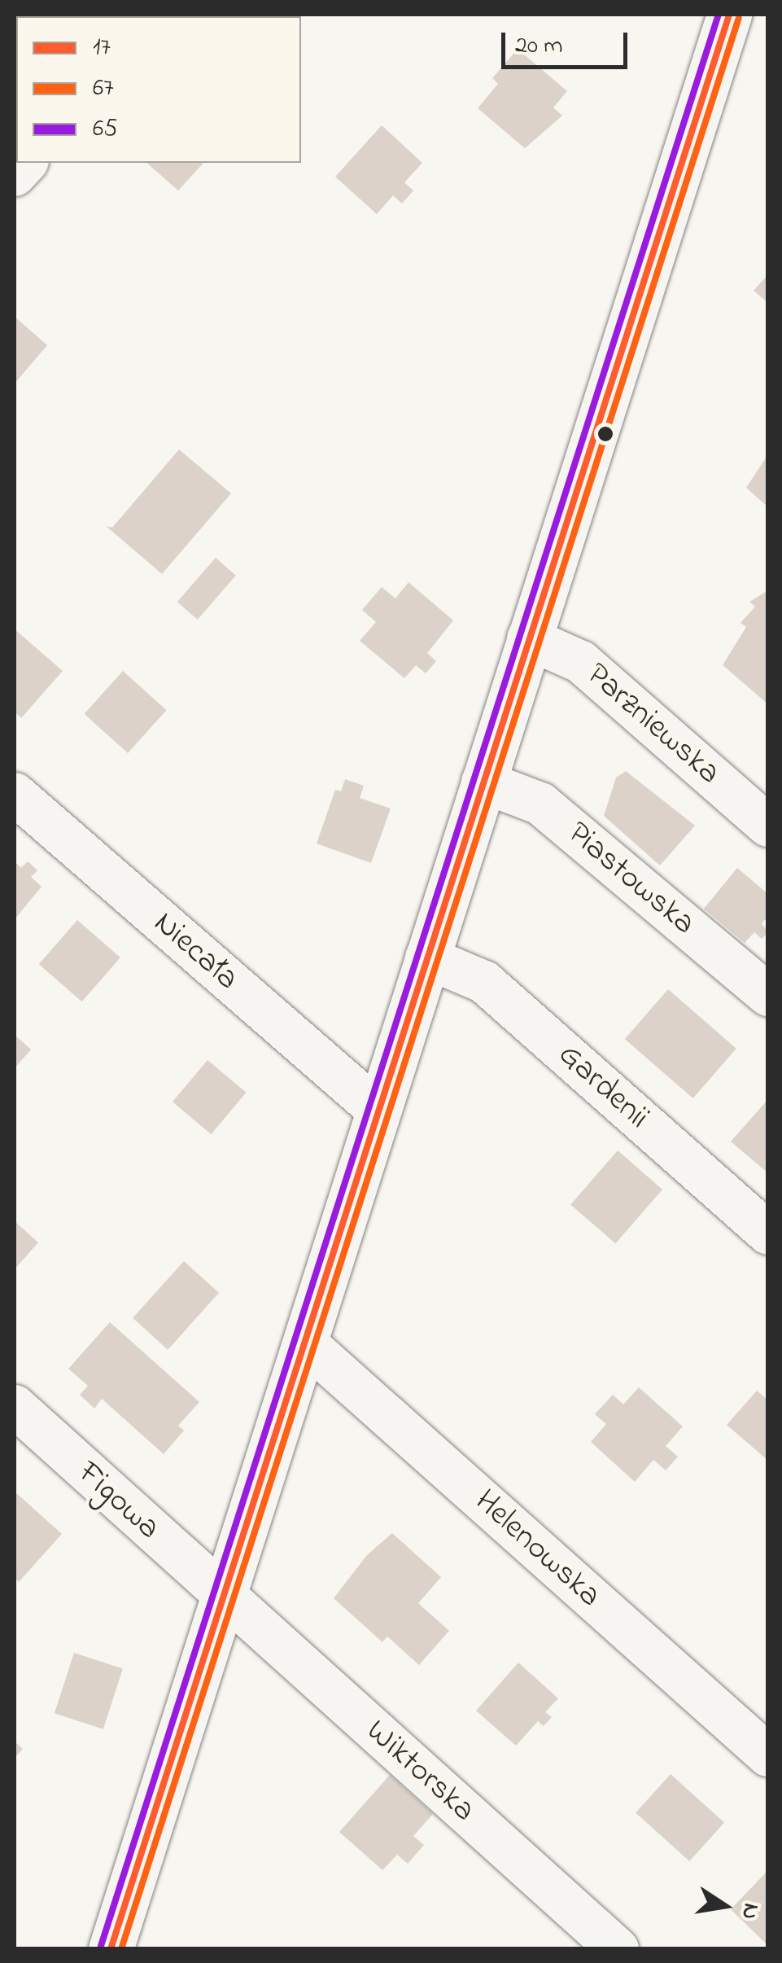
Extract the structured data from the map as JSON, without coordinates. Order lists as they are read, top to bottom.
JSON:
{
  "streets": {
    "street": [
      "Parzniewska",
      "Piastowska",
      "Niecała",
      "Gardenii",
      "Figowa",
      "Helenowska",
      "Wiktorska"
    ]
  },
  "crossings": [
    ["Figowa", "Wiktorska"]
  ],
  "lines": ["transit line 17", "transit line 65", "transit line 67"],
  "legend": ["17", "67", "65"],
  "scale_bar": "20 m",
  "north": "right"
}
